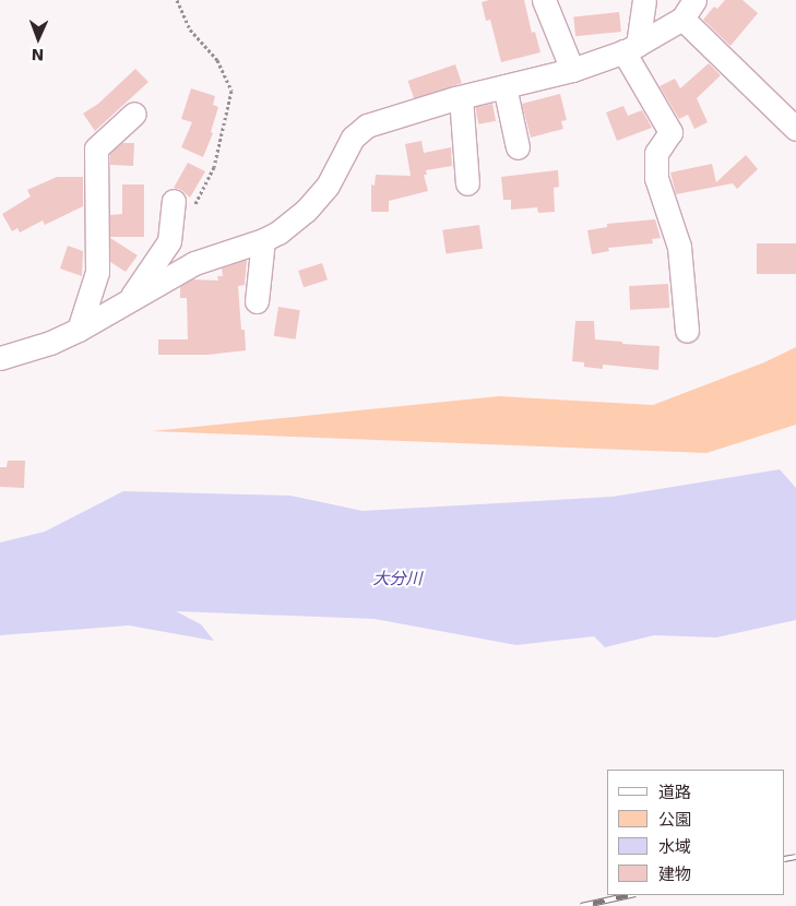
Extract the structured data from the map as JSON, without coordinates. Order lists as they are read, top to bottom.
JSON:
{
  "water": ["大分川"],
  "legend": [
    "道路",
    "公園",
    "水域",
    "建物"
  ],
  "north": "bottom"
}
